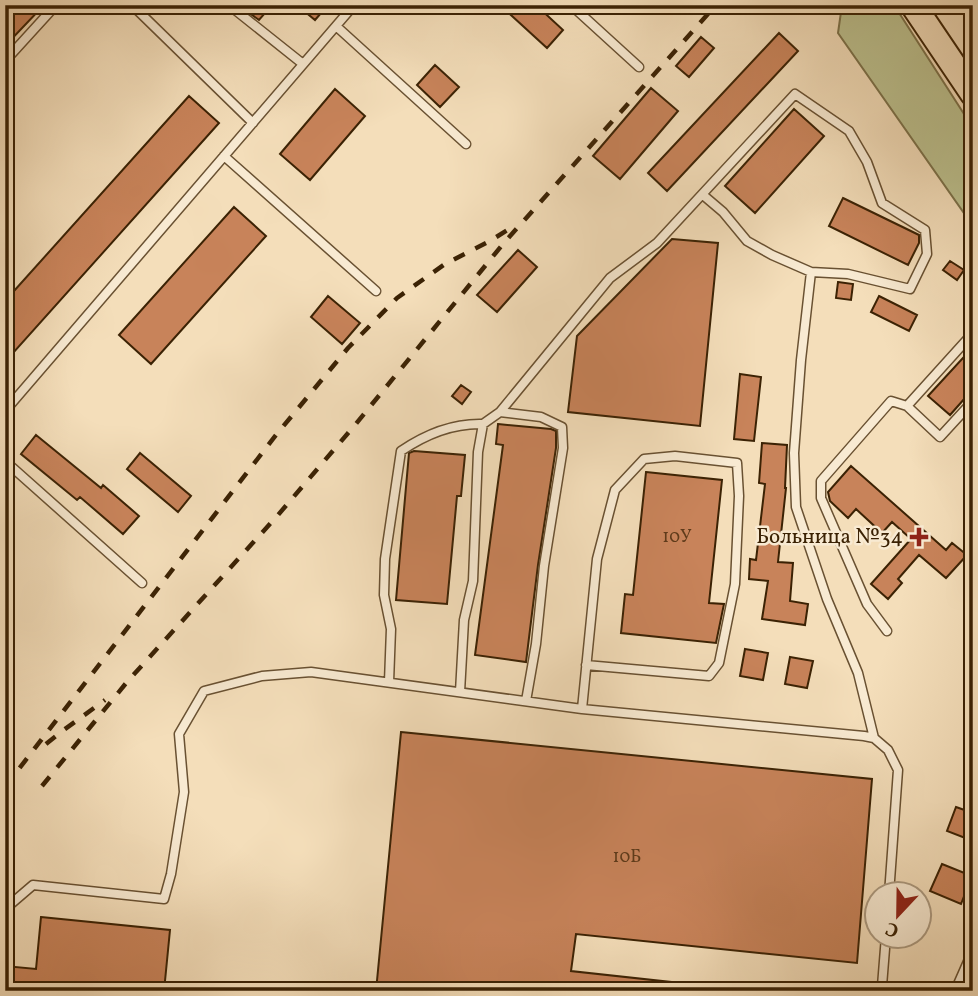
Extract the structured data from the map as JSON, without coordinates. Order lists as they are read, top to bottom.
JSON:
{
  "places": {
    "health": ["Больница №34"]
  },
  "house_numbers": ["10У", "10Б"],
  "north": "bottom"
}
